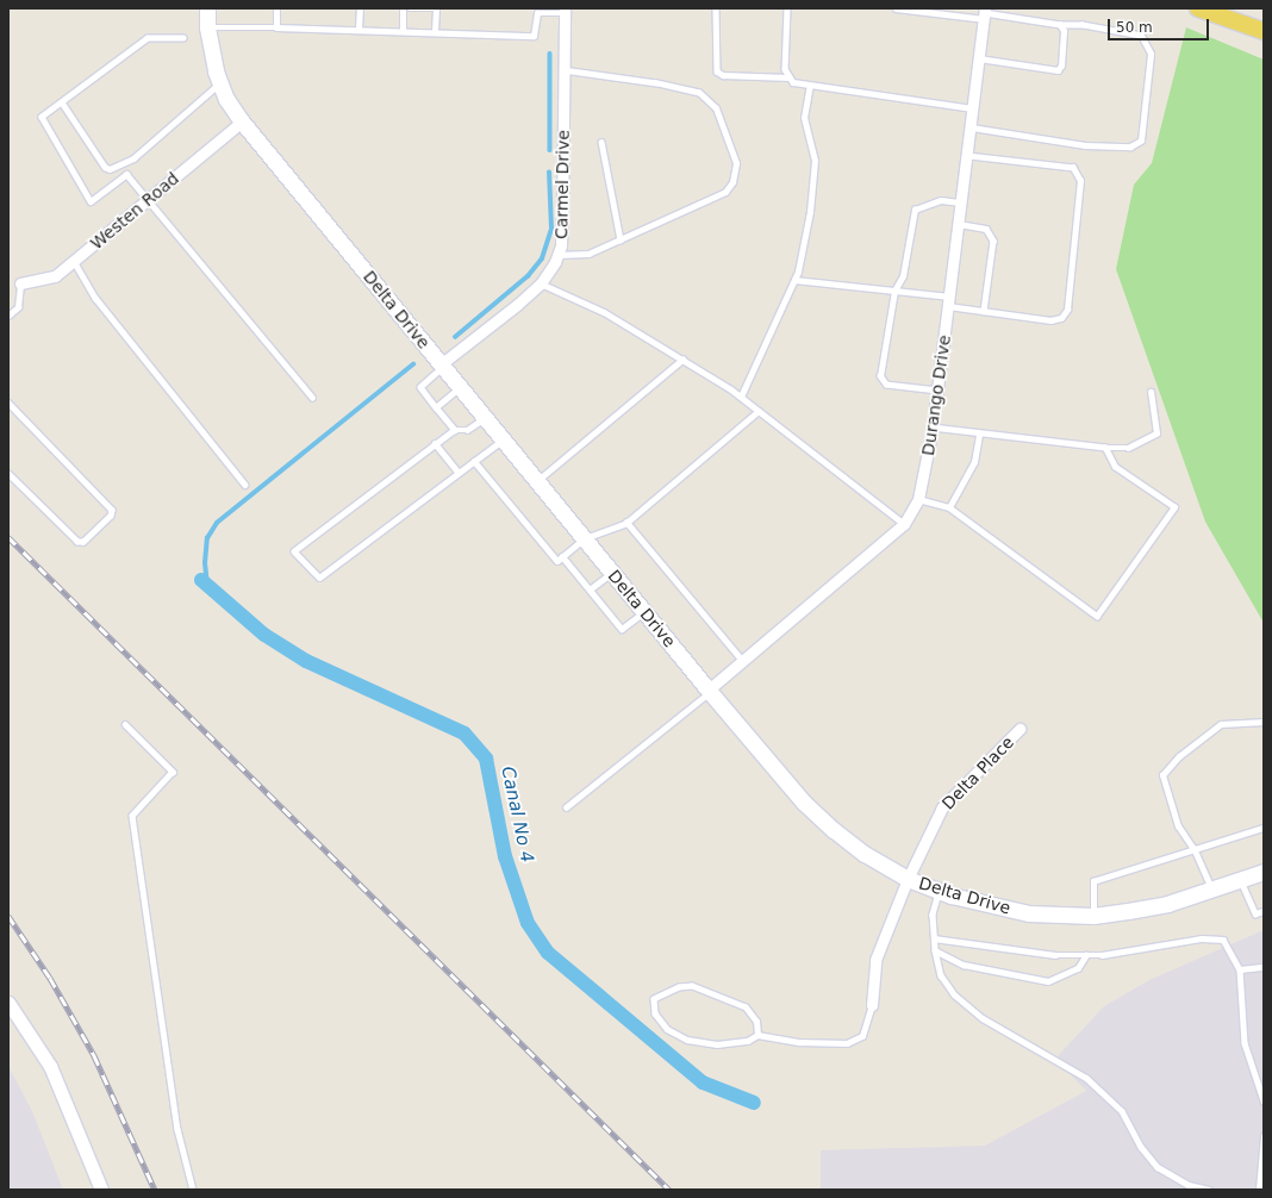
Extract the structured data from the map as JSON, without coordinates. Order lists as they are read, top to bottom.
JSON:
{
  "streets": {
    "main road": ["Delta Drive"],
    "street": [
      "Carmel Drive",
      "Westen Road",
      "Durango Drive",
      "Delta Place"
    ]
  },
  "crossings": [
    ["Carmel Drive", "Delta Drive"],
    ["Westen Road", "Delta Drive"],
    ["Delta Drive", "Durango Drive"],
    ["Delta Drive", "Delta Place"]
  ],
  "water": ["Canal No 4"],
  "scale_bar": "50 m"
}
